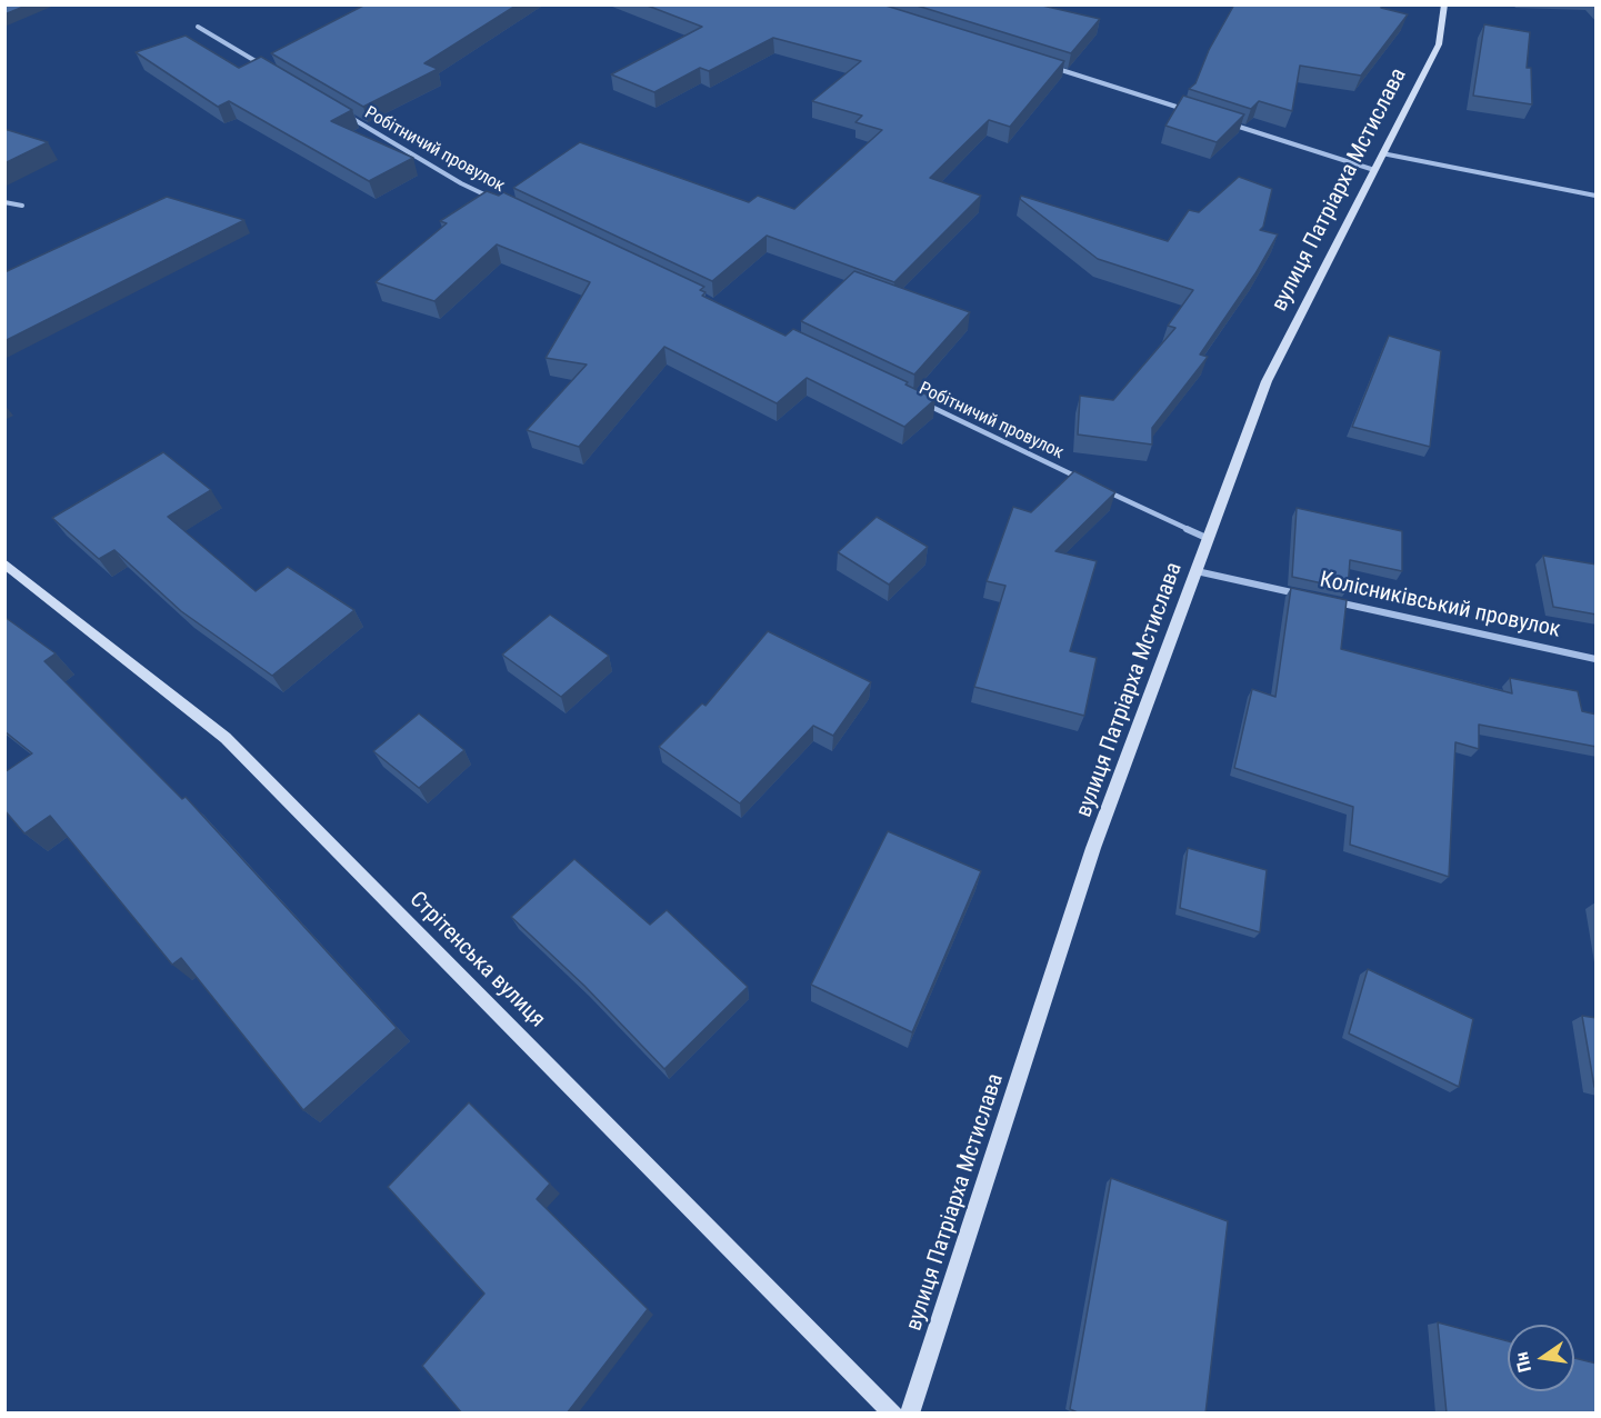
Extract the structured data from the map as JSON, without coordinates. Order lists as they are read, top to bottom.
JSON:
{
  "streets": {
    "main road": ["вулиця Патріарха Мстислава", "Стрітенська вулиця"],
    "street": ["Робітничий провулок", "Колісниківський провулок"]
  },
  "crossings": [
    ["вулиця Патріарха Мстислава", "Колісниківський провулок"]
  ],
  "north": "left"
}
